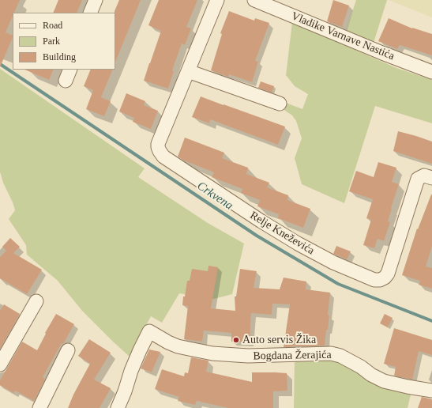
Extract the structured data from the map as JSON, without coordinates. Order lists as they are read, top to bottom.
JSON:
{
  "streets": {
    "street": ["Vladike Varnave Nastića", "Relje Kneževića", "Bogdana Žerajića"]
  },
  "water": ["Crkvena"],
  "places": ["Auto servis Žika"],
  "legend": ["Road", "Park", "Building"]
}
